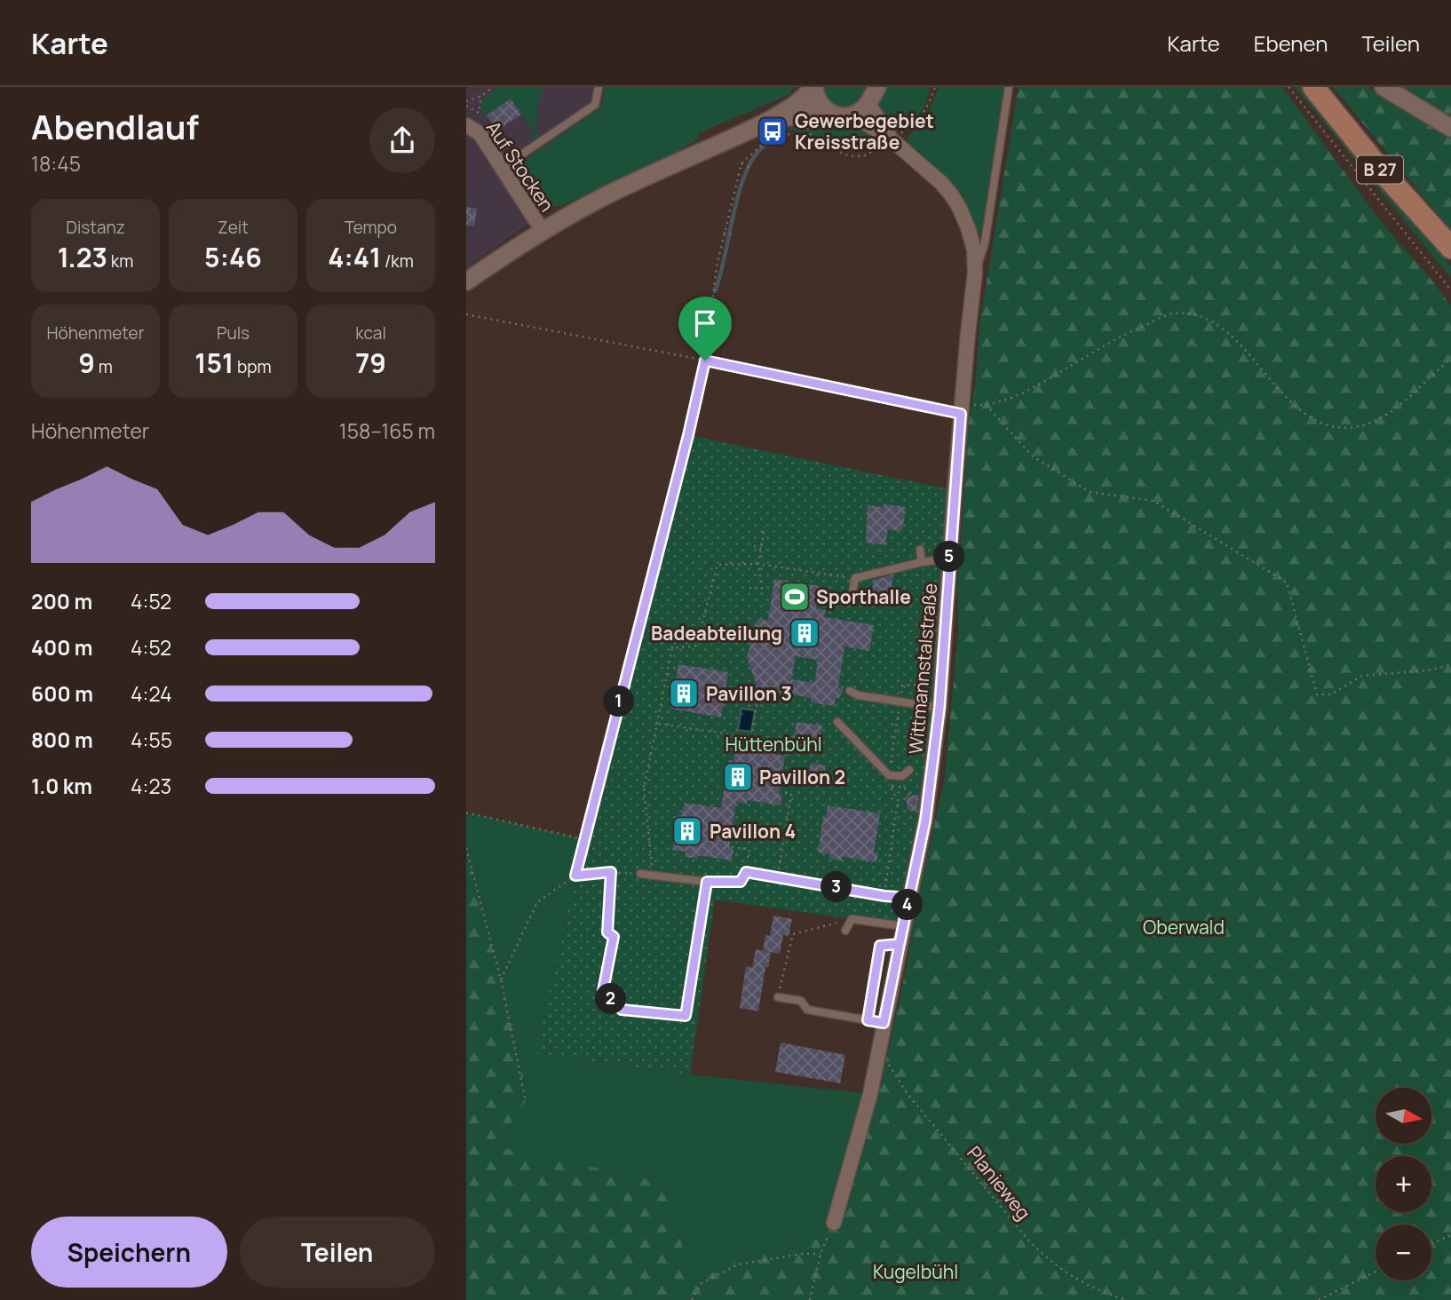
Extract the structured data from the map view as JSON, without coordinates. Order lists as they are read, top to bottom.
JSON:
{
  "streets": {
    "main road": ["B 27"],
    "street": ["Auf Stocken", "Wittmannstalstraße"],
    "path": ["Planieweg"]
  },
  "crossings": [
    ["Wittmannstalstraße", "Planieweg"]
  ],
  "parks": ["Hüttenbühl", "Oberwald", "Kugelbühl"],
  "places": {
    "bus stop": ["Gewerbegebiet Kreisstraße"],
    "sports": ["Sporthalle"],
    "building": [
      "Badeabteilung",
      "Pavillon 3",
      "Pavillon 2",
      "Pavillon 4"
    ]
  },
  "north": "right",
  "page": {
    "header": "Karte",
    "nav": ["Karte", "Ebenen", "Teilen"],
    "heading": ["Abendlauf", "18:45"],
    "stats": [
      ["Distanz", "1.23 km"],
      ["Zeit", "5:46"],
      ["Tempo", "4:41 /km"],
      ["Höhenmeter", "9 m"],
      ["Puls", "151 bpm"],
      ["kcal", "79"]
    ],
    "chart": ["Höhenmeter", "158–165 m"],
    "pins": [
      "5",
      "1",
      "3",
      "4",
      "2"
    ],
    "list": [
      {
        "name": "200 m",
        "note": "4:52"
      },
      {
        "name": "400 m",
        "note": "4:52"
      },
      {
        "name": "600 m",
        "note": "4:24"
      },
      {
        "name": "800 m",
        "note": "4:55"
      },
      {
        "name": "1.0 km",
        "note": "4:23"
      }
    ],
    "map_buttons": ["+", "−"],
    "buttons": ["Speichern", "Teilen"]
  }
}
